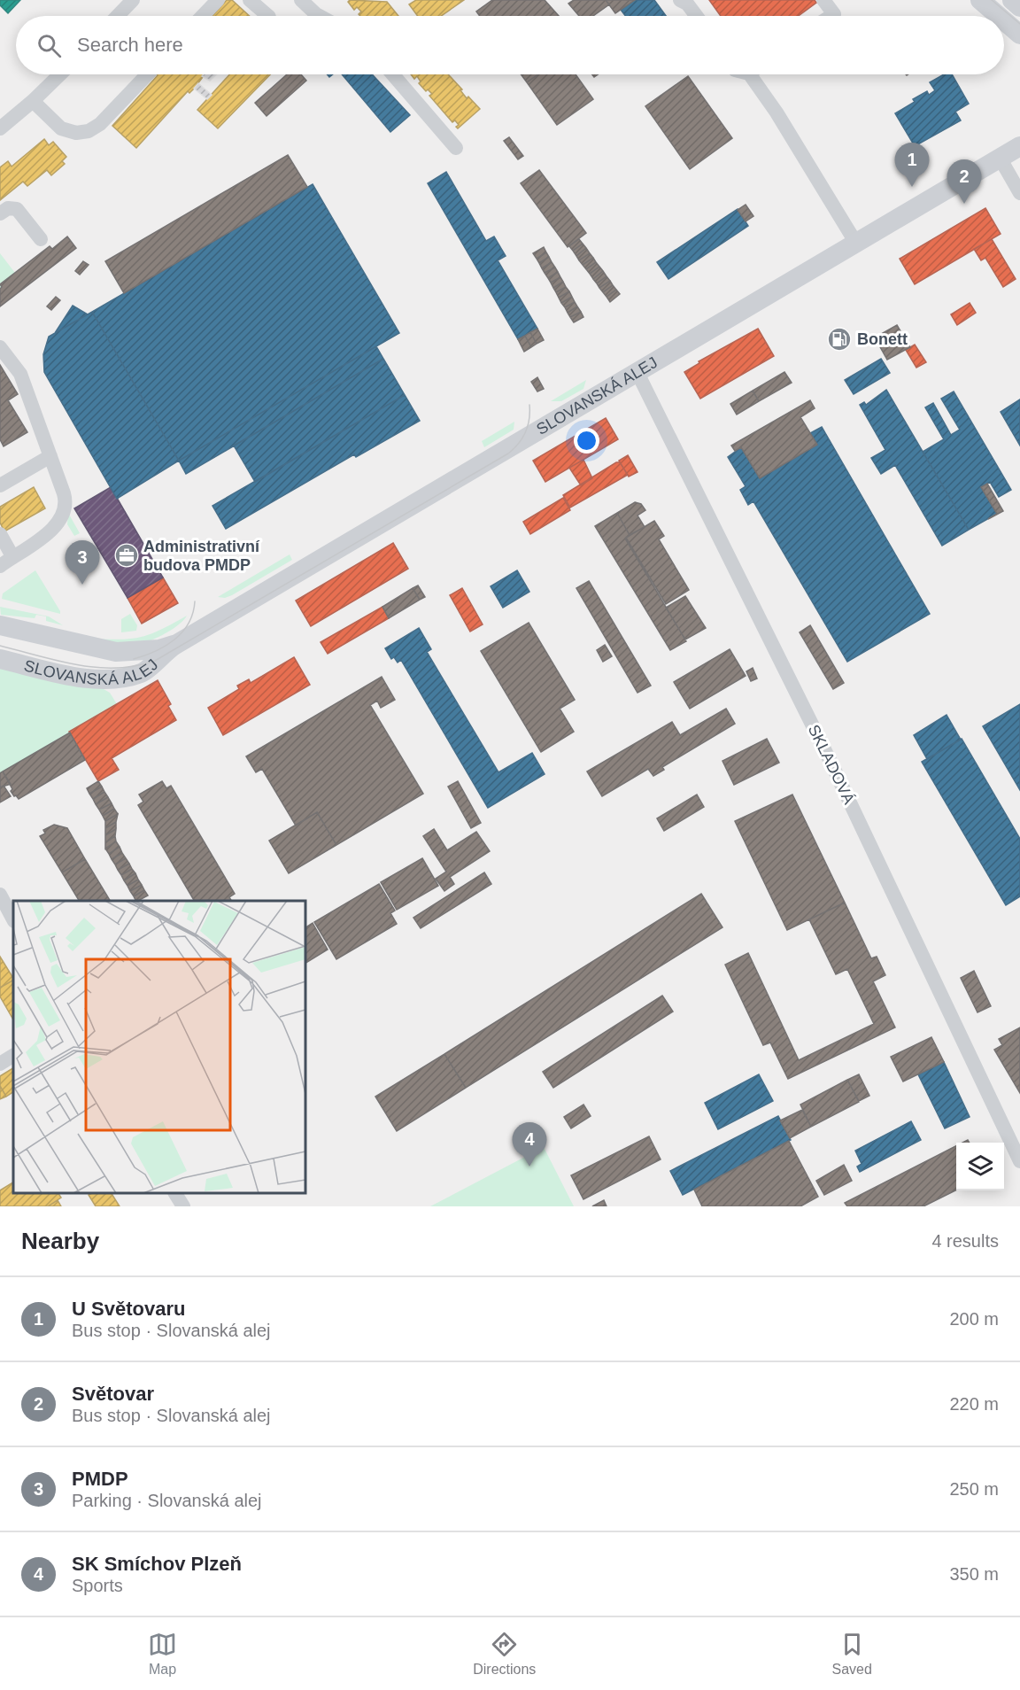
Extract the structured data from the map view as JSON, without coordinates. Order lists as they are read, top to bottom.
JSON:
{
  "streets": {
    "main road": ["SLOVANSKÁ ALEJ"],
    "street": ["SKLADOVÁ"]
  },
  "crossings": [
    ["SLOVANSKÁ ALEJ", "SKLADOVÁ"]
  ],
  "places": {
    "fuel station": ["Bonett"],
    "office": ["Administrativní budova PMDP"]
  },
  "page": {
    "search": "Search here",
    "pins": [
      "1",
      "2",
      "3",
      "4"
    ],
    "heading": ["Nearby", "4 results"],
    "list": [
      {
        "mark": "1",
        "name": "U Světovaru",
        "note": "Bus stop · Slovanská alej",
        "value": "200 m"
      },
      {
        "mark": "2",
        "name": "Světovar",
        "note": "Bus stop · Slovanská alej",
        "value": "220 m"
      },
      {
        "mark": "3",
        "name": "PMDP",
        "note": "Parking · Slovanská alej",
        "value": "250 m"
      },
      {
        "mark": "4",
        "name": "SK Smíchov Plzeň",
        "note": "Sports",
        "value": "350 m"
      }
    ],
    "nav": ["Map", "Directions", "Saved"]
  }
}
